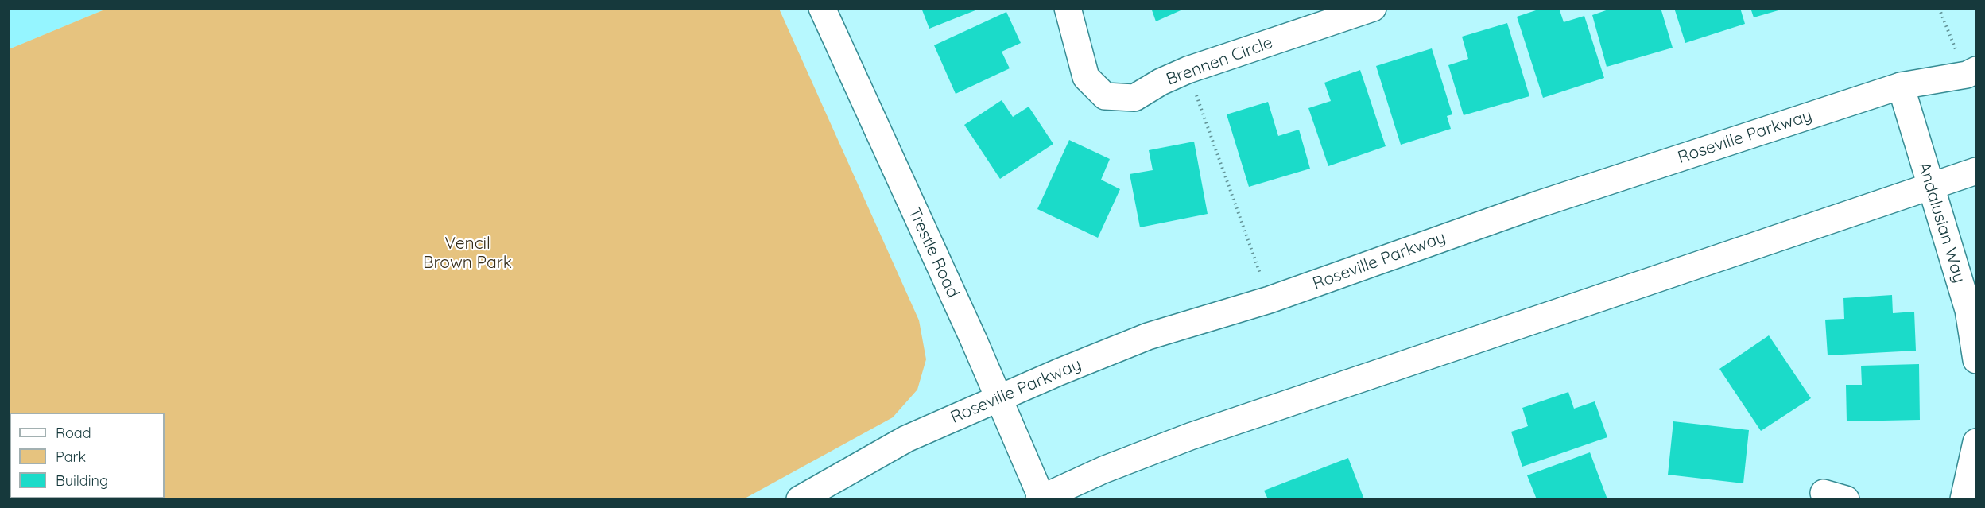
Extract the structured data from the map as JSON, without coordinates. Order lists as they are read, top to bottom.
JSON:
{
  "streets": {
    "main road": [
      "Brennen Circle",
      "Roseville Parkway",
      "Andalusian Way",
      "Trestle Road"
    ]
  },
  "crossings": [
    ["Roseville Parkway", "Andalusian Way"],
    ["Roseville Parkway", "Trestle Road"]
  ],
  "parks": ["Vencil Brown Park"],
  "legend": ["Road", "Park", "Building"]
}
